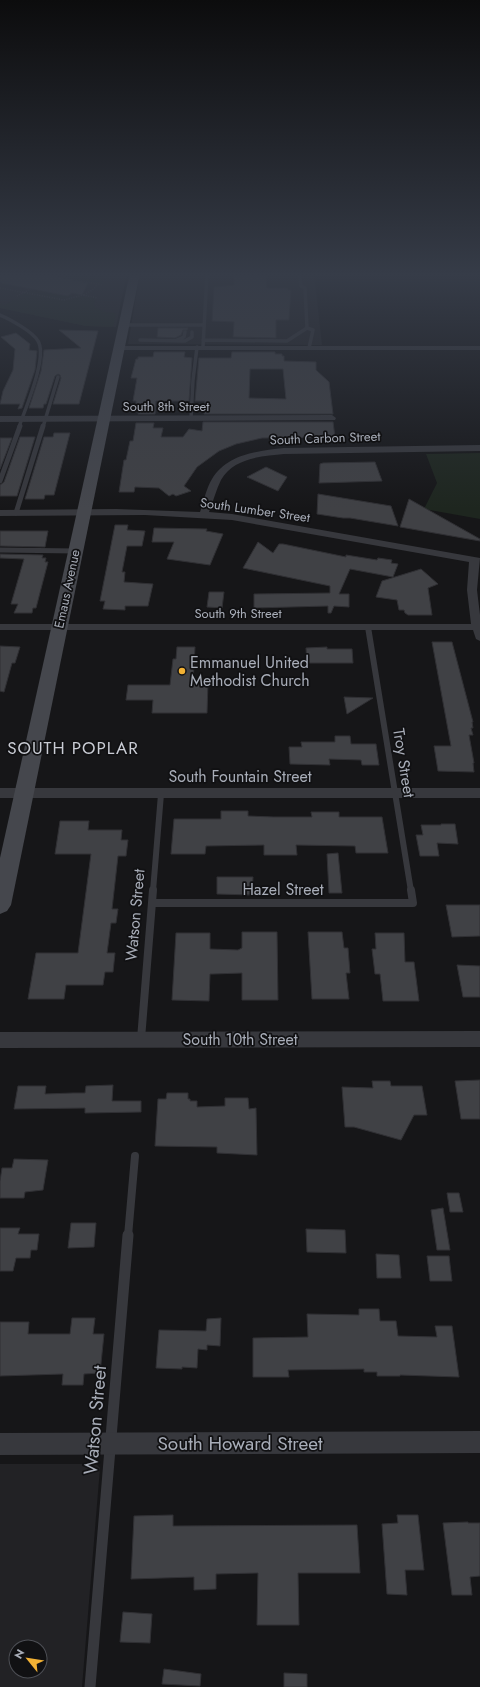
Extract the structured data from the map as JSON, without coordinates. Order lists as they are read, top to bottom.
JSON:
{
  "streets": {
    "main road": ["Emaus Avenue"],
    "street": [
      "South 8th Street",
      "South Carbon Street",
      "South Lumber Street",
      "South 9th Street",
      "South Fountain Street",
      "South 10th Street",
      "South Howard Street"
    ],
    "lane": ["Troy Street", "Hazel Street", "Watson Street"]
  },
  "crossings": [
    ["South 8th Street", "Emaus Avenue"],
    ["South Carbon Street", "South Lumber Street"],
    ["South Lumber Street", "Emaus Avenue"],
    ["Emaus Avenue", "South 9th Street"],
    ["Emaus Avenue", "South Fountain Street"],
    ["South 9th Street", "Troy Street"],
    ["Troy Street", "South Fountain Street"],
    ["Troy Street", "Hazel Street"],
    ["South Fountain Street", "Watson Street"],
    ["Hazel Street", "Watson Street"],
    ["Watson Street", "South 10th Street"],
    ["Watson Street", "South Howard Street"]
  ],
  "districts": ["SOUTH POPLAR"],
  "places": ["Emmanuel United Methodist Church"],
  "north": "top left"
}
